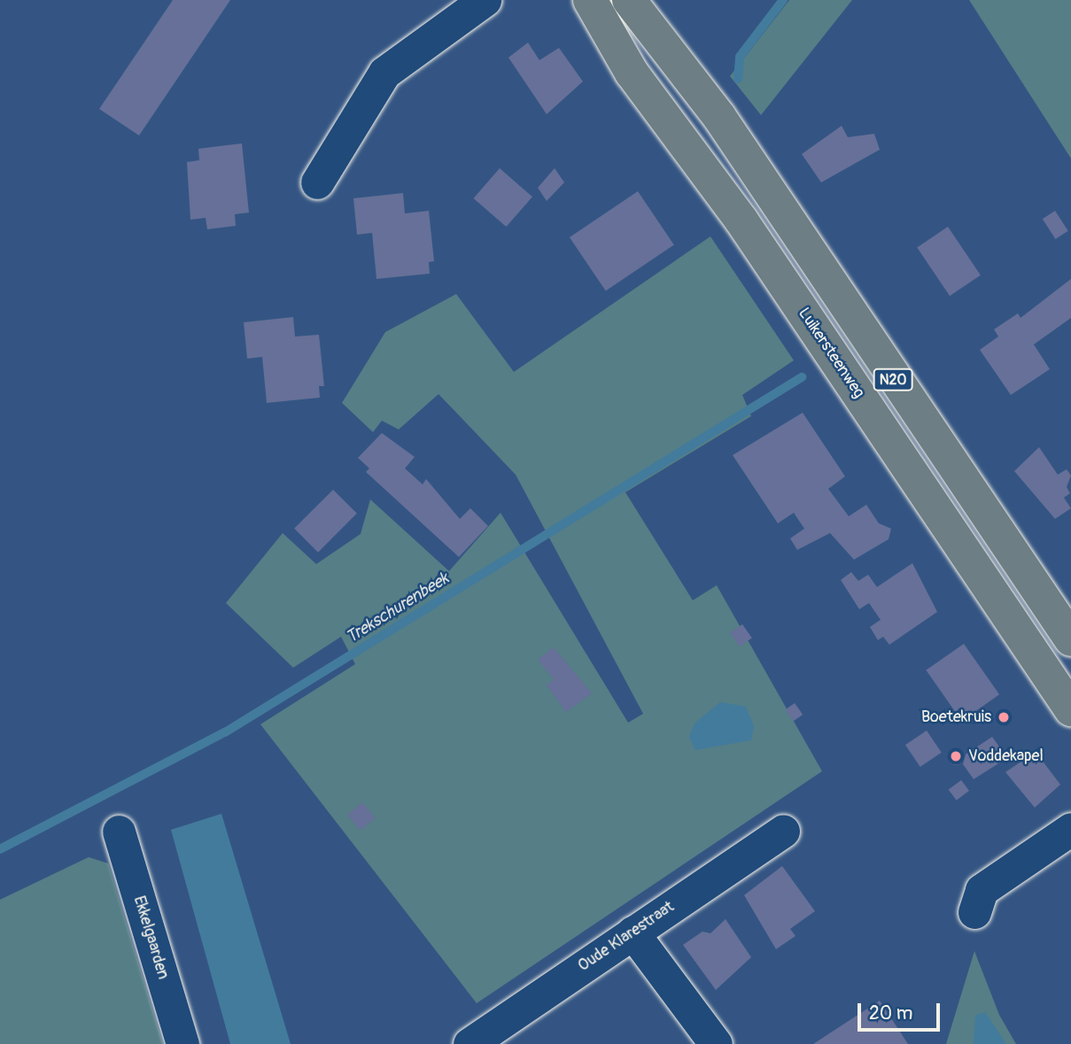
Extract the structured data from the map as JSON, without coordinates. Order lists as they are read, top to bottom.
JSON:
{
  "streets": {
    "main road": ["Luikersteenweg", "N20"],
    "street": ["Oude Klarestraat", "Ekkelgaarden"]
  },
  "water": ["Trekschurenbeek"],
  "places": ["Boetekruis", "Voddekapel"],
  "scale_bar": "20 m"
}
